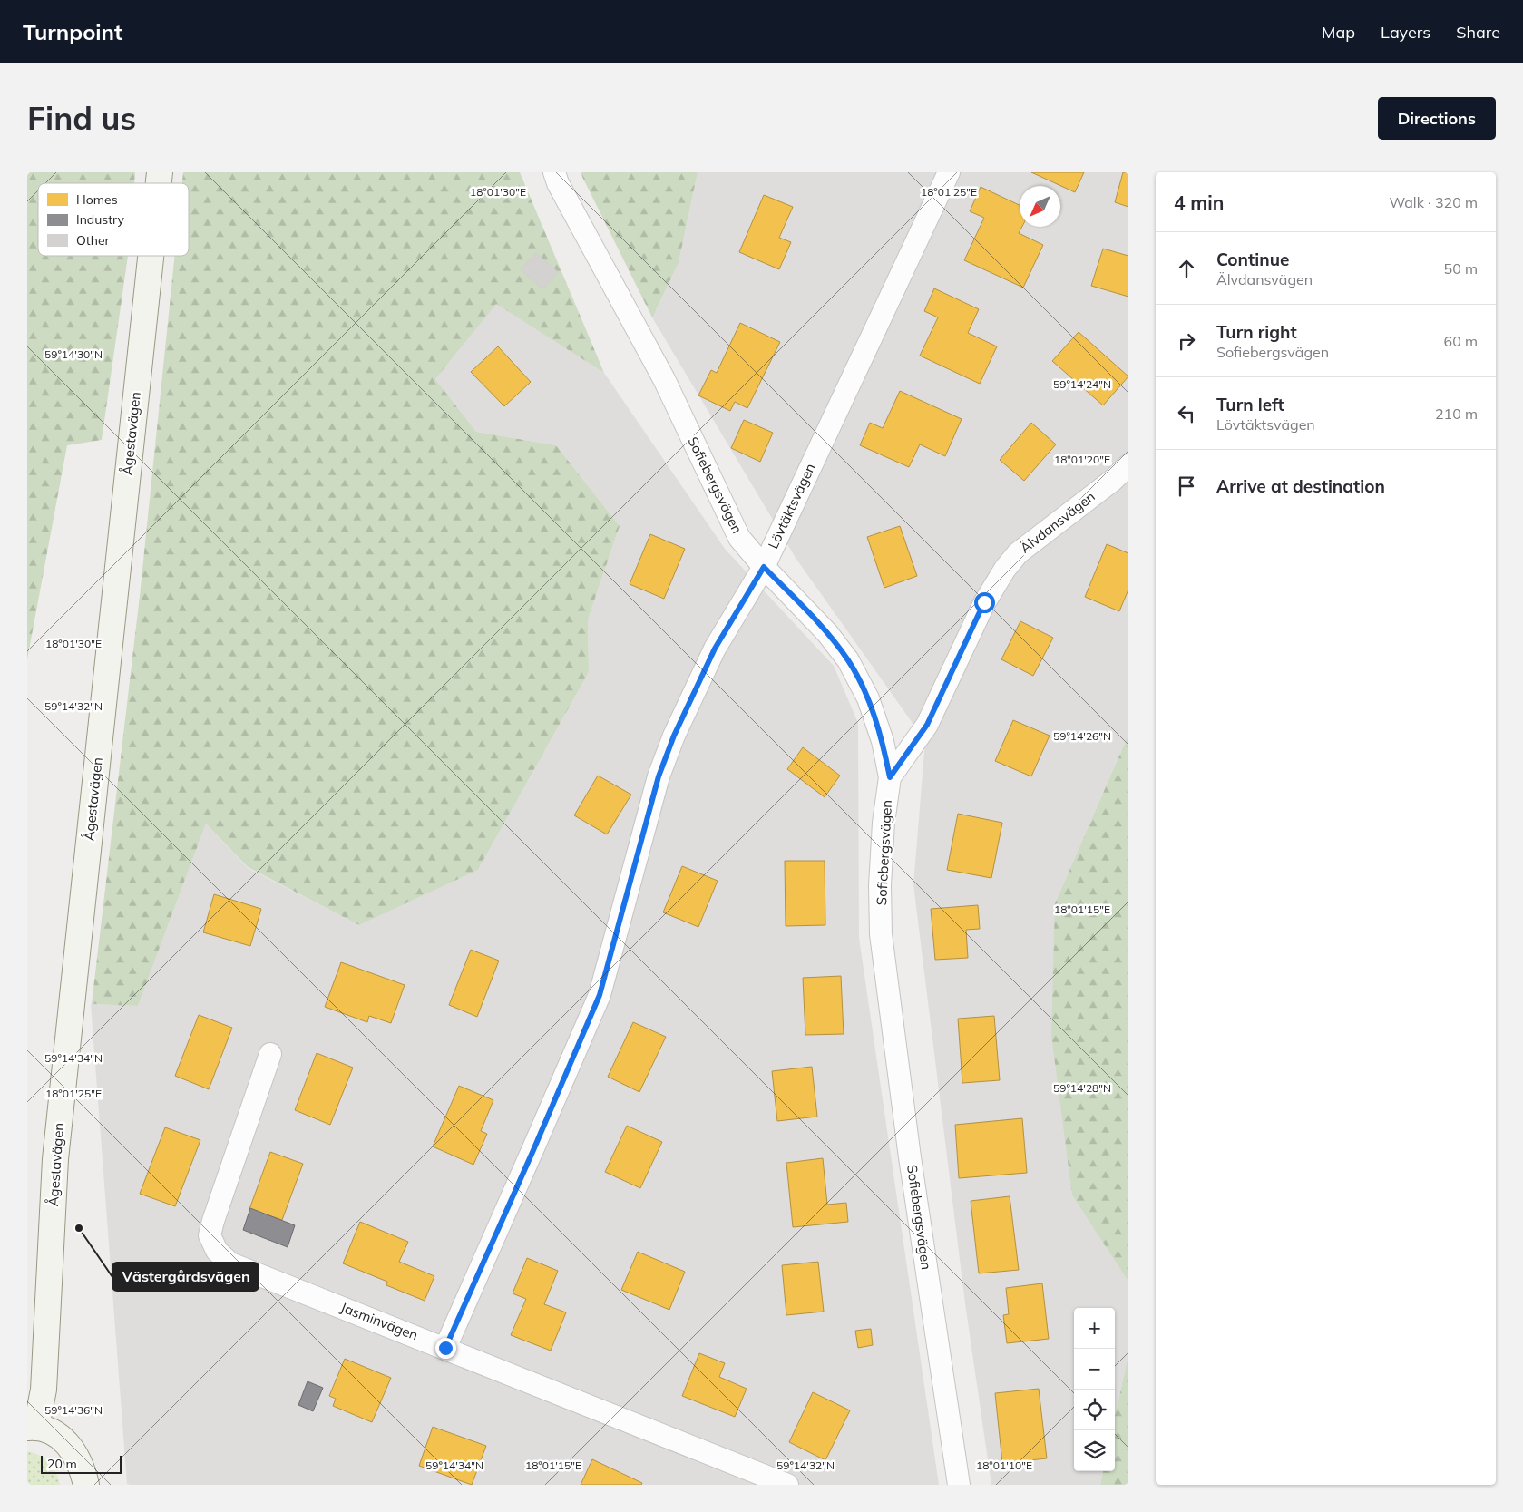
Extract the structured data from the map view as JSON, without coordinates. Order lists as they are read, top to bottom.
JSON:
{
  "streets": {
    "main road": ["Ågestavägen"],
    "street": [
      "Sofiebergsvägen",
      "Lövtäktsvägen",
      "Älvdansvägen",
      "Jasminvägen"
    ]
  },
  "crossings": [
    ["Sofiebergsvägen", "Lövtäktsvägen"],
    ["Sofiebergsvägen", "Älvdansvägen"],
    ["Lövtäktsvägen", "Jasminvägen"]
  ],
  "places": ["Västergårdsvägen"],
  "legend": ["Homes", "Industry", "Other"],
  "scale_bar": "20 m",
  "north": "bottom left",
  "page": {
    "header": "Turnpoint",
    "nav": ["Map", "Layers", "Share"],
    "buttons": "Directions",
    "title": "Find us",
    "heading": ["4 min", "Walk · 320 m"],
    "list": [
      ["Continue", "Älvdansvägen", "50 m"],
      ["Turn right", "Sofiebergsvägen", "60 m"],
      ["Turn left", "Lövtäktsvägen", "210 m"],
      "Arrive at destination"
    ],
    "map_buttons": ["+", "−"],
    "scale": "20 m"
  },
  "coordinates": [
    "18°01'30\"E",
    "18°01'25\"E",
    "59°14'30\"N",
    "59°14'24\"N",
    "18°01'20\"E",
    "59°14'32\"N",
    "59°14'26\"N",
    "18°01'15\"E",
    "59°14'34\"N",
    "59°14'28\"N",
    "59°14'36\"N",
    "18°01'10\"E"
  ]
}
